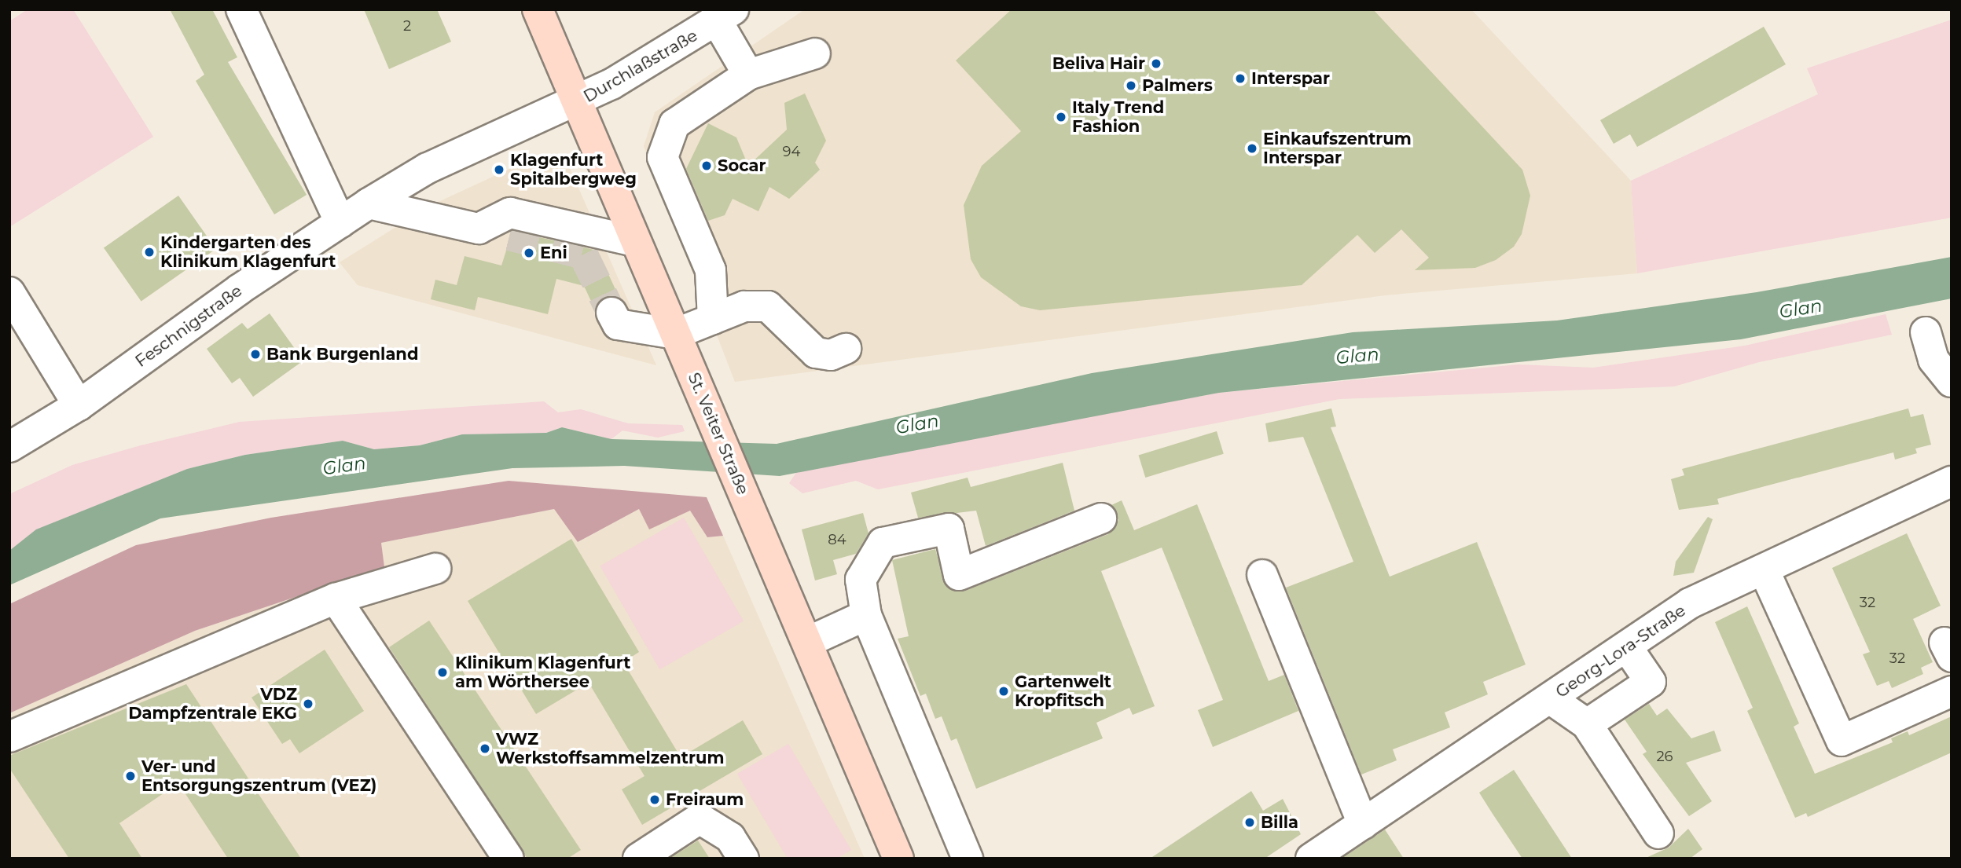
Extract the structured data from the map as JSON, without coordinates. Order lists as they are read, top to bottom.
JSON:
{
  "streets": {
    "main road": ["St. Veiter Straße"],
    "street": ["Durchlaßstraße", "Feschnigstraße", "Georg-Lora-Straße"]
  },
  "crossings": [
    ["Durchlaßstraße", "Feschnigstraße"],
    ["Durchlaßstraße", "St. Veiter Straße"],
    ["Feschnigstraße", "St. Veiter Straße"]
  ],
  "water": ["Glan"],
  "places": [
    "Beliva Hair",
    "Interspar",
    "Palmers",
    "Italy Trend Fashion",
    "Einkaufszentrum Interspar",
    "Socar",
    "Klagenfurt Spitalbergweg",
    "Kindergarten des Klinikum Klagenfurt",
    "Eni",
    "Bank Burgenland",
    "Klinikum Klagenfurt am Wörthersee",
    "Gartenwelt Kropfitsch",
    "VDZ Dampfzentrale EKG",
    "VWZ Werkstoffsammelzentrum",
    "Ver- und Entsorgungszentrum (VEZ)",
    "Freiraum",
    "Billa"
  ],
  "house_numbers": [
    "2",
    "94",
    "84",
    "32",
    "32",
    "26"
  ]
}
